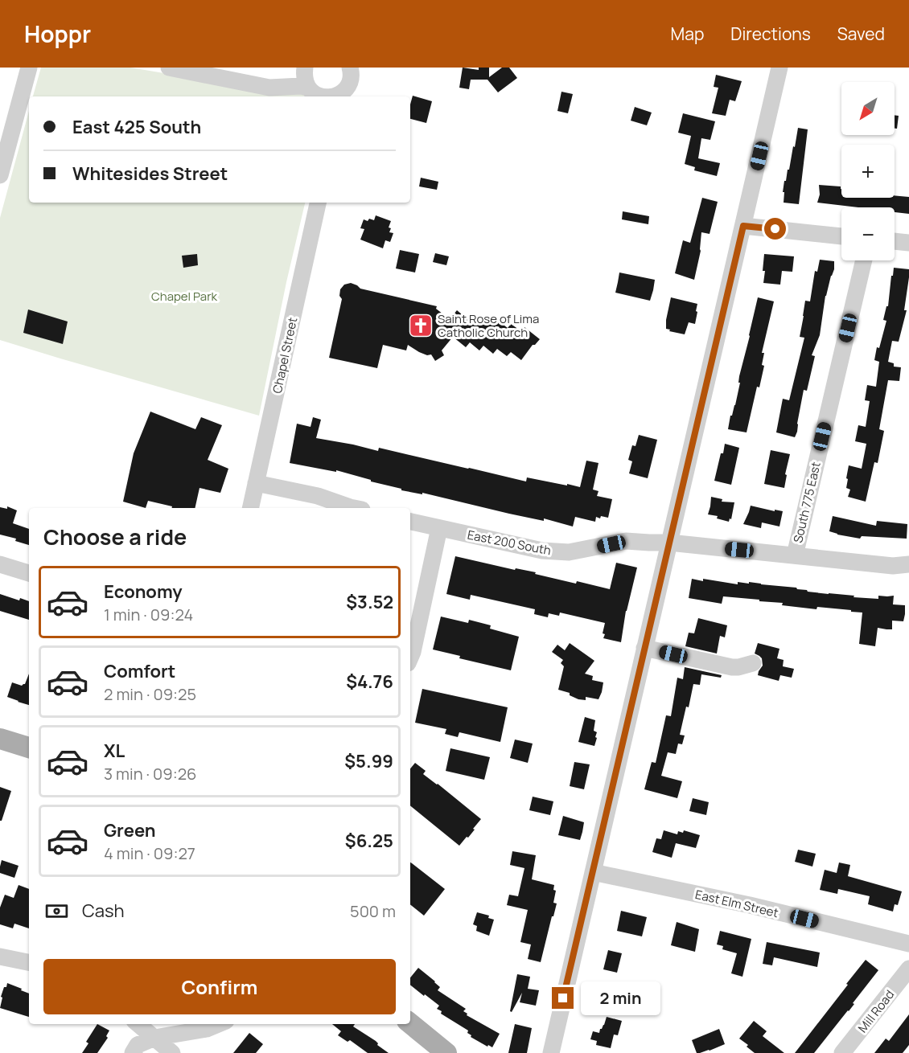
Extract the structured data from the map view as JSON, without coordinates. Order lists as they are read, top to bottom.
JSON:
{
  "streets": {
    "street": [
      "Chapel Street",
      "South 775 East",
      "East 200 South",
      "East Elm Street",
      "Mill Road"
    ]
  },
  "crossings": [
    ["South 775 East", "East 200 South"]
  ],
  "parks": ["Chapel Park"],
  "places": {
    "church": ["Saint Rose of Lima Catholic Church"]
  },
  "north": "bottom left",
  "page": {
    "header": "Hoppr",
    "nav": ["Map", "Directions", "Saved"],
    "map_buttons": ["+", "−"],
    "banner": ["East 425 South", "Whitesides Street"],
    "heading": "Choose a ride",
    "list": [
      {
        "name": "Economy",
        "note": "1 min · 09:24",
        "value": "$3.52"
      },
      {
        "name": "Comfort",
        "note": "2 min · 09:25",
        "value": "$4.76"
      },
      {
        "name": "XL",
        "note": "3 min · 09:26",
        "value": "$5.99"
      },
      {
        "name": "Green",
        "note": "4 min · 09:27",
        "value": "$6.25"
      }
    ],
    "pay": ["Cash", "500 m"],
    "buttons": "Confirm",
    "bubble": "2 min"
  }
}
